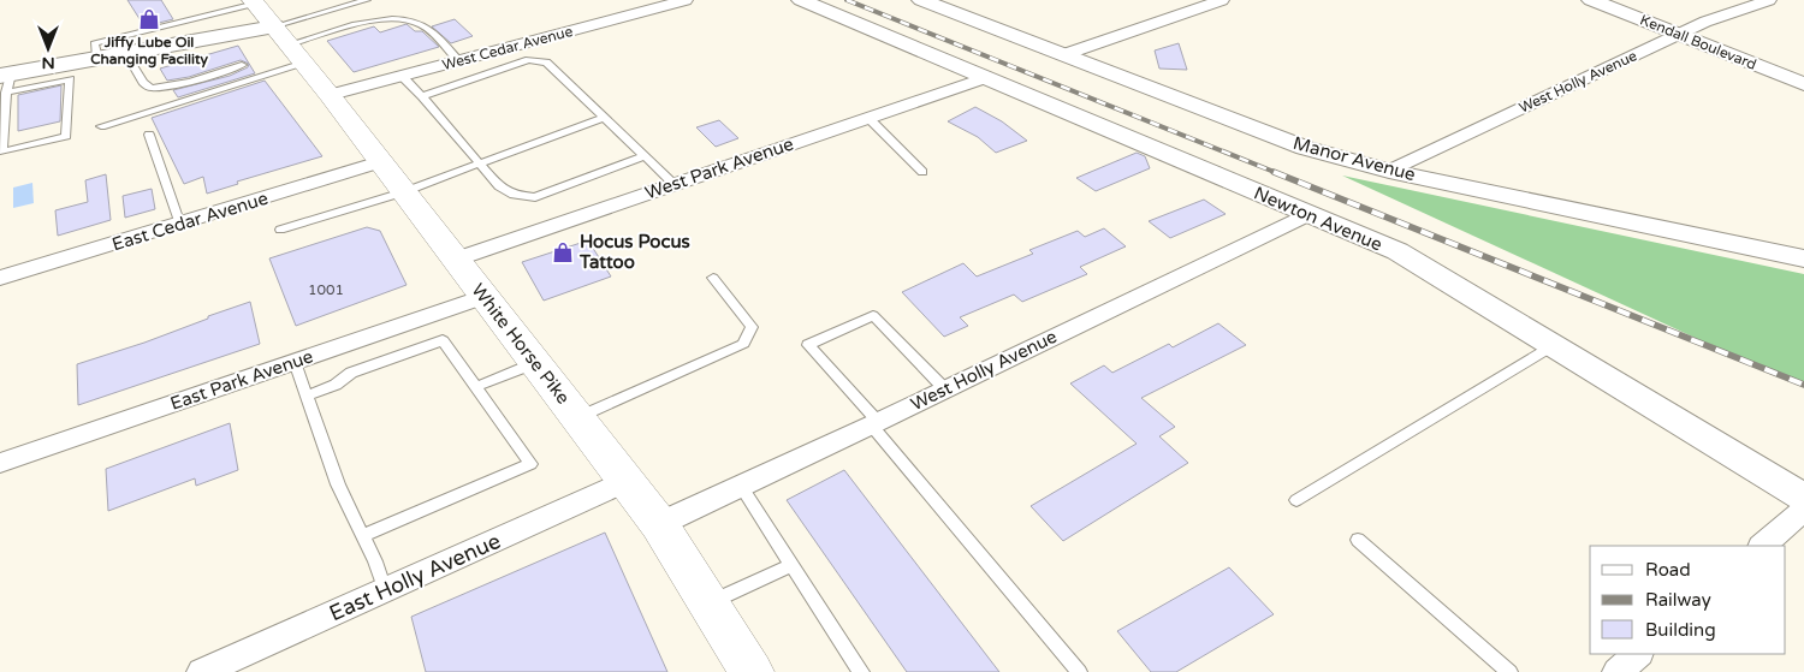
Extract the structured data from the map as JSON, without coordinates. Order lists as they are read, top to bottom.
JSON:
{
  "streets": {
    "highway": ["White Horse Pike"],
    "street": [
      "Kendall Boulevard",
      "West Cedar Avenue",
      "West Holly Avenue",
      "Manor Avenue",
      "West Park Avenue",
      "Newton Avenue",
      "East Cedar Avenue",
      "East Park Avenue",
      "East Holly Avenue"
    ]
  },
  "crossings": [
    ["Kendall Boulevard", "West Holly Avenue"],
    ["West Cedar Avenue", "White Horse Pike"],
    ["West Holly Avenue", "Manor Avenue"],
    ["West Holly Avenue", "Newton Avenue"],
    ["West Holly Avenue", "White Horse Pike"],
    ["West Park Avenue", "Newton Avenue"],
    ["West Park Avenue", "White Horse Pike"],
    ["East Cedar Avenue", "White Horse Pike"],
    ["White Horse Pike", "East Park Avenue"],
    ["White Horse Pike", "East Holly Avenue"]
  ],
  "places": {
    "shop": ["Jiffy Lube Oil Changing Facility", "Hocus Pocus Tattoo"]
  },
  "house_numbers": ["1001"],
  "legend": ["Road", "Railway", "Building"],
  "north": "bottom"
}
